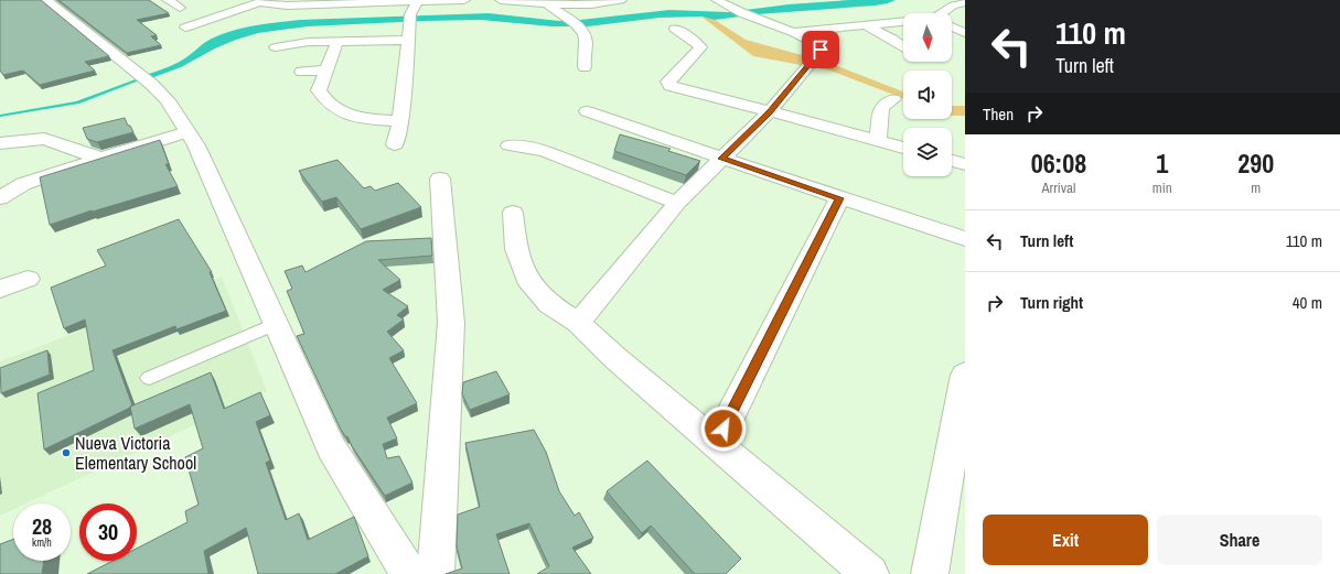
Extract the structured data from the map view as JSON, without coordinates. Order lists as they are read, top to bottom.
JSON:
{
  "places": ["Nueva Victoria Elementary School"],
  "north": "bottom",
  "page": {
    "turn": ["110 m", "Turn left"],
    "then": "Then",
    "eta": [
      "06:08",
      "Arrival",
      "1",
      "min",
      "290",
      "m"
    ],
    "list": [
      {
        "name": "Turn left",
        "value": "110 m"
      },
      {
        "name": "Turn right",
        "value": "40 m"
      }
    ],
    "speed": "28 km/h",
    "limit": "30",
    "buttons": ["Exit", "Share"]
  }
}
